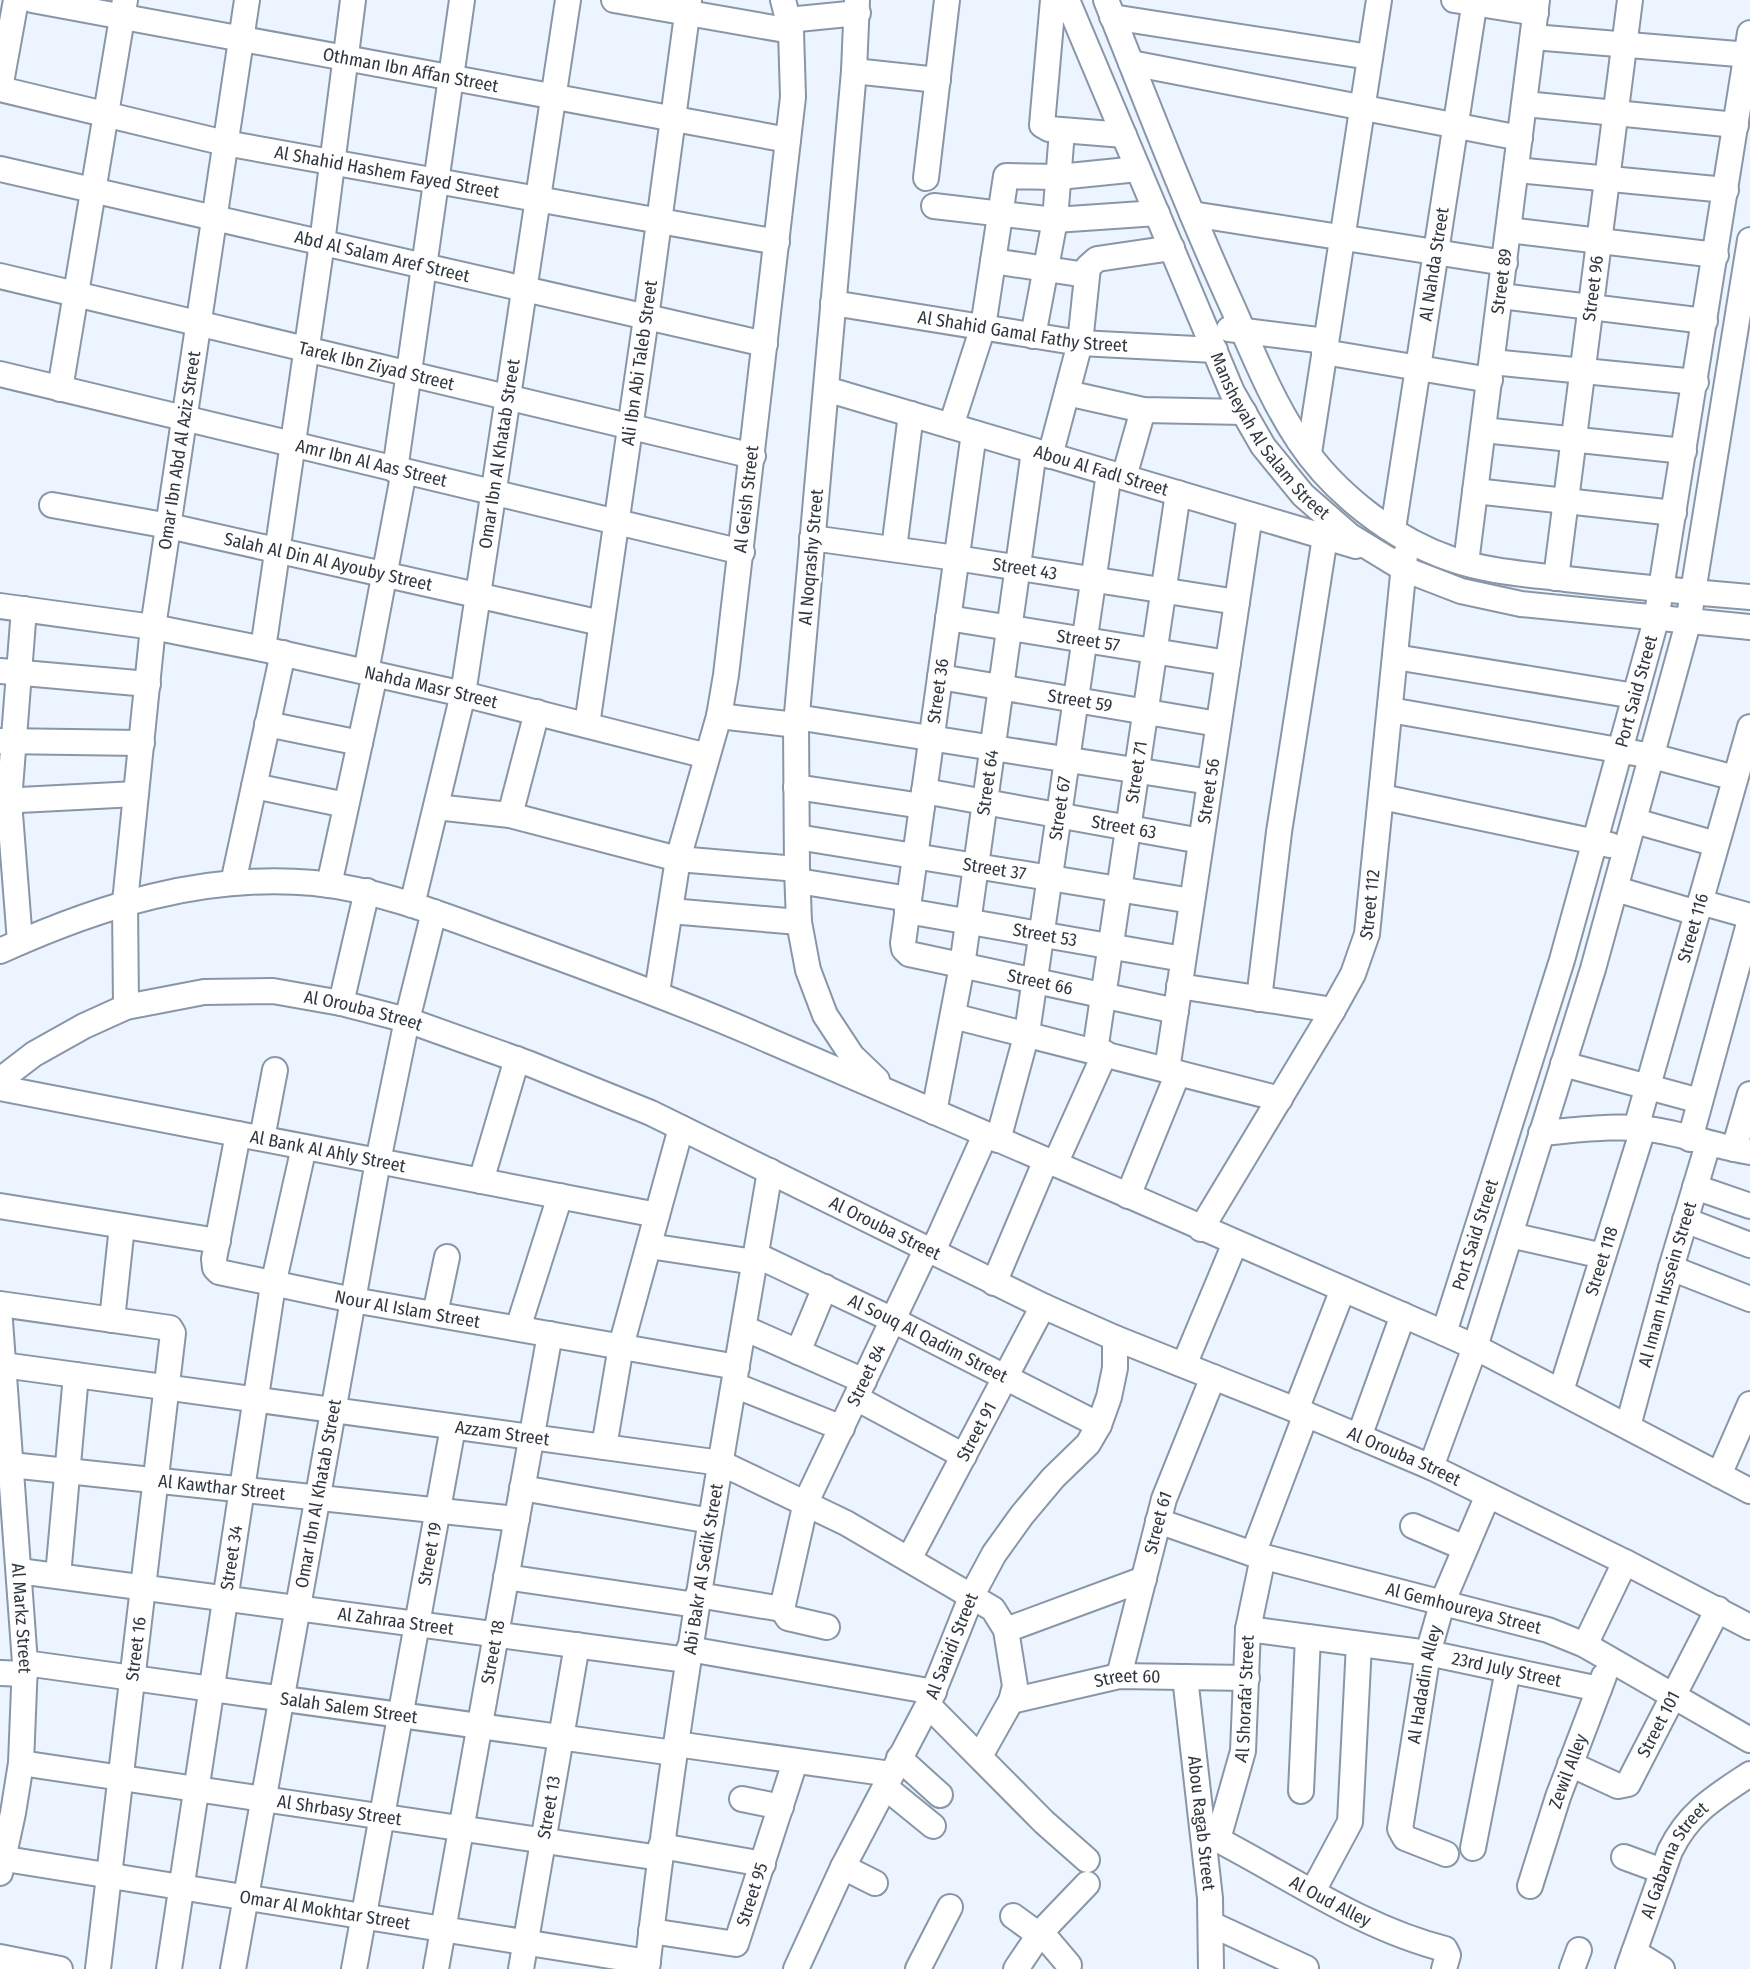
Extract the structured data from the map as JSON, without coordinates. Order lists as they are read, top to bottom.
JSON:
{
  "streets": {
    "street": [
      "Othman Ibn Affan Street",
      "Al Shahid Hashem Fayed Street",
      "Abd Al Salam Aref Street",
      "Al Nahda Street",
      "Street 89",
      "Street 96",
      "Al Shahid Gamal Fathy Street",
      "Ali Ibn Abi Taleb Street",
      "Tarek Ibn Ziyad Street",
      "Mansheyah Al Salam Street",
      "Omar Ibn Abd Al Aziz Street",
      "Omar Ibn Al Khatab Street",
      "Amr Ibn Al Aas Street",
      "Abou Al Fadl Street",
      "Al Geish Street",
      "Al Noqrashy Street",
      "Salah Al Din Al Ayouby Street",
      "Street 43",
      "Street 57",
      "Nahda Masr Street",
      "Street 36",
      "Port Said Street",
      "Street 59",
      "Street 71",
      "Street 64",
      "Street 56",
      "Street 67",
      "Street 63",
      "Street 37",
      "Street 112",
      "Street 116",
      "Street 53",
      "Street 66",
      "Al Orouba Street",
      "Al Bank Al Ahly Street",
      "Street 118",
      "Al Imam Hussein Street",
      "Nour Al Islam Street",
      "Al Souq Al Qadim Street",
      "Street 84",
      "Street 91",
      "Azzam Street",
      "Al Kawthar Street",
      "Street 61",
      "Street 19",
      "Street 34",
      "Abi Bakr Al Sedik Street",
      "Al Gemhoureya Street",
      "Al Markz Street",
      "Al Zahraa Street",
      "Al Saaidi Street",
      "Street 16",
      "Street 18",
      "23rd July Street",
      "Street 60",
      "Al Hadadin Alley",
      "Al Shorafa' Street",
      "Salah Salem Street",
      "Street 101",
      "Zewil Alley",
      "Street 13",
      "Al Shrbasy Street",
      "Abou Ragab Street",
      "Al Gabarna Street",
      "Street 95",
      "Al Oud Alley",
      "Omar Al Mokhtar Street"
    ]
  },
  "crossings": [
    ["Othman Ibn Affan Street", "Ali Ibn Abi Taleb Street"],
    ["Othman Ibn Affan Street", "Omar Ibn Abd Al Aziz Street"],
    ["Othman Ibn Affan Street", "Omar Ibn Al Khatab Street"],
    ["Othman Ibn Affan Street", "Al Geish Street"],
    ["Al Shahid Hashem Fayed Street", "Ali Ibn Abi Taleb Street"],
    ["Al Shahid Hashem Fayed Street", "Omar Ibn Abd Al Aziz Street"],
    ["Al Shahid Hashem Fayed Street", "Omar Ibn Al Khatab Street"],
    ["Al Shahid Hashem Fayed Street", "Al Geish Street"],
    ["Abd Al Salam Aref Street", "Ali Ibn Abi Taleb Street"],
    ["Abd Al Salam Aref Street", "Omar Ibn Abd Al Aziz Street"],
    ["Abd Al Salam Aref Street", "Omar Ibn Al Khatab Street"],
    ["Abd Al Salam Aref Street", "Al Geish Street"],
    ["Al Nahda Street", "Mansheyah Al Salam Street"],
    ["Al Nahda Street", "Street 112"],
    ["Street 89", "Mansheyah Al Salam Street"],
    ["Street 96", "Mansheyah Al Salam Street"],
    ["Al Shahid Gamal Fathy Street", "Mansheyah Al Salam Street"],
    ["Al Shahid Gamal Fathy Street", "Al Noqrashy Street"],
    ["Al Shahid Gamal Fathy Street", "Street 36"],
    ["Al Shahid Gamal Fathy Street", "Street 64"],
    ["Ali Ibn Abi Taleb Street", "Tarek Ibn Ziyad Street"],
    ["Ali Ibn Abi Taleb Street", "Amr Ibn Al Aas Street"],
    ["Ali Ibn Abi Taleb Street", "Salah Al Din Al Ayouby Street"],
    ["Ali Ibn Abi Taleb Street", "Nahda Masr Street"],
    ["Tarek Ibn Ziyad Street", "Omar Ibn Abd Al Aziz Street"],
    ["Tarek Ibn Ziyad Street", "Omar Ibn Al Khatab Street"],
    ["Tarek Ibn Ziyad Street", "Al Geish Street"],
    ["Mansheyah Al Salam Street", "Abou Al Fadl Street"],
    ["Mansheyah Al Salam Street", "Port Said Street"],
    ["Mansheyah Al Salam Street", "Street 112"],
    ["Omar Ibn Abd Al Aziz Street", "Amr Ibn Al Aas Street"],
    ["Omar Ibn Abd Al Aziz Street", "Salah Al Din Al Ayouby Street"],
    ["Omar Ibn Abd Al Aziz Street", "Nahda Masr Street"],
    ["Omar Ibn Abd Al Aziz Street", "Al Orouba Street"],
    ["Omar Ibn Al Khatab Street", "Amr Ibn Al Aas Street"],
    ["Omar Ibn Al Khatab Street", "Salah Al Din Al Ayouby Street"],
    ["Omar Ibn Al Khatab Street", "Nahda Masr Street"],
    ["Omar Ibn Al Khatab Street", "Street 53"],
    ["Omar Ibn Al Khatab Street", "Al Orouba Street"],
    ["Omar Ibn Al Khatab Street", "Al Bank Al Ahly Street"],
    ["Omar Ibn Al Khatab Street", "Nour Al Islam Street"],
    ["Omar Ibn Al Khatab Street", "Azzam Street"],
    ["Omar Ibn Al Khatab Street", "Al Kawthar Street"],
    ["Omar Ibn Al Khatab Street", "Al Zahraa Street"],
    ["Omar Ibn Al Khatab Street", "Salah Salem Street"],
    ["Omar Ibn Al Khatab Street", "Al Shrbasy Street"],
    ["Omar Ibn Al Khatab Street", "Omar Al Mokhtar Street"],
    ["Amr Ibn Al Aas Street", "Al Geish Street"],
    ["Abou Al Fadl Street", "Al Noqrashy Street"],
    ["Abou Al Fadl Street", "Street 36"],
    ["Abou Al Fadl Street", "Street 71"],
    ["Abou Al Fadl Street", "Street 64"],
    ["Abou Al Fadl Street", "Street 56"],
    ["Abou Al Fadl Street", "Street 67"],
    ["Al Geish Street", "Nahda Masr Street"],
    ["Al Geish Street", "Street 53"],
    ["Al Noqrashy Street", "Street 43"],
    ["Al Noqrashy Street", "Street 63"],
    ["Al Noqrashy Street", "Street 37"],
    ["Al Noqrashy Street", "Street 53"],
    ["Street 43", "Street 36"],
    ["Street 43", "Street 71"],
    ["Street 43", "Street 64"],
    ["Street 43", "Street 56"],
    ["Street 43", "Street 67"],
    ["Street 57", "Street 36"],
    ["Street 57", "Street 71"],
    ["Street 57", "Street 64"],
    ["Street 57", "Street 56"],
    ["Street 57", "Street 67"],
    ["Street 36", "Street 59"],
    ["Street 36", "Street 63"],
    ["Street 36", "Street 37"],
    ["Street 36", "Street 53"],
    ["Street 36", "Street 66"],
    ["Port Said Street", "Al Orouba Street"],
    ["Street 59", "Street 71"],
    ["Street 59", "Street 64"],
    ["Street 59", "Street 56"],
    ["Street 59", "Street 67"],
    ["Street 71", "Street 63"],
    ["Street 71", "Street 37"],
    ["Street 71", "Street 53"],
    ["Street 71", "Street 66"],
    ["Street 71", "Al Orouba Street"],
    ["Street 64", "Street 63"],
    ["Street 64", "Street 37"],
    ["Street 64", "Street 53"],
    ["Street 64", "Street 66"],
    ["Street 56", "Street 63"],
    ["Street 56", "Street 37"],
    ["Street 56", "Street 53"],
    ["Street 56", "Street 66"],
    ["Street 67", "Street 63"],
    ["Street 67", "Street 37"],
    ["Street 67", "Street 53"],
    ["Street 67", "Street 66"],
    ["Street 67", "Al Orouba Street"],
    ["Street 67", "Street 84"],
    ["Street 116", "Street 118"],
    ["Al Orouba Street", "Street 84"],
    ["Al Orouba Street", "Street 91"],
    ["Al Orouba Street", "Street 61"],
    ["Al Orouba Street", "Abi Bakr Al Sedik Street"],
    ["Al Orouba Street", "Al Saaidi Street"],
    ["Al Orouba Street", "Al Hadadin Alley"],
    ["Al Orouba Street", "Al Shorafa' Street"],
    ["Al Orouba Street", "Street 101"],
    ["Al Bank Al Ahly Street", "Nour Al Islam Street"],
    ["Al Bank Al Ahly Street", "Street 34"],
    ["Nour Al Islam Street", "Street 84"],
    ["Nour Al Islam Street", "Street 34"],
    ["Nour Al Islam Street", "Abi Bakr Al Sedik Street"],
    ["Nour Al Islam Street", "Street 18"],
    ["Al Souq Al Qadim Street", "Street 84"],
    ["Al Souq Al Qadim Street", "Street 91"],
    ["Al Souq Al Qadim Street", "Abi Bakr Al Sedik Street"],
    ["Al Souq Al Qadim Street", "Al Saaidi Street"],
    ["Street 84", "Azzam Street"],
    ["Street 91", "Azzam Street"],
    ["Azzam Street", "Street 19"],
    ["Azzam Street", "Street 34"],
    ["Azzam Street", "Abi Bakr Al Sedik Street"],
    ["Azzam Street", "Al Markz Street"],
    ["Azzam Street", "Al Saaidi Street"],
    ["Azzam Street", "Street 16"],
    ["Azzam Street", "Street 18"],
    ["Al Kawthar Street", "Street 19"],
    ["Al Kawthar Street", "Street 34"],
    ["Al Kawthar Street", "Al Markz Street"],
    ["Al Kawthar Street", "Street 16"],
    ["Al Kawthar Street", "Street 18"],
    ["Street 61", "Al Gemhoureya Street"],
    ["Street 61", "Street 60"],
    ["Street 19", "Al Zahraa Street"],
    ["Street 19", "Salah Salem Street"],
    ["Street 19", "Al Shrbasy Street"],
    ["Street 19", "Omar Al Mokhtar Street"],
    ["Street 34", "Al Zahraa Street"],
    ["Street 34", "Salah Salem Street"],
    ["Street 34", "Al Shrbasy Street"],
    ["Street 34", "Omar Al Mokhtar Street"],
    ["Abi Bakr Al Sedik Street", "Al Zahraa Street"],
    ["Abi Bakr Al Sedik Street", "Salah Salem Street"],
    ["Abi Bakr Al Sedik Street", "Al Shrbasy Street"],
    ["Abi Bakr Al Sedik Street", "Street 95"],
    ["Abi Bakr Al Sedik Street", "Omar Al Mokhtar Street"],
    ["Al Gemhoureya Street", "Al Hadadin Alley"],
    ["Al Gemhoureya Street", "Al Shorafa' Street"],
    ["Al Gemhoureya Street", "Street 101"],
    ["Al Gemhoureya Street", "Zewil Alley"],
    ["Al Markz Street", "Al Zahraa Street"],
    ["Al Markz Street", "Salah Salem Street"],
    ["Al Markz Street", "Al Shrbasy Street"],
    ["Al Markz Street", "Omar Al Mokhtar Street"],
    ["Al Zahraa Street", "Al Saaidi Street"],
    ["Al Zahraa Street", "Street 16"],
    ["Al Zahraa Street", "Street 18"],
    ["Al Zahraa Street", "Street 13"],
    ["Al Saaidi Street", "Salah Salem Street"],
    ["Street 16", "Salah Salem Street"],
    ["Street 16", "Al Shrbasy Street"],
    ["Street 16", "Omar Al Mokhtar Street"],
    ["Street 18", "Salah Salem Street"],
    ["Street 18", "Al Shrbasy Street"],
    ["Street 18", "Omar Al Mokhtar Street"],
    ["23rd July Street", "Al Hadadin Alley"],
    ["23rd July Street", "Al Shorafa' Street"],
    ["23rd July Street", "Zewil Alley"],
    ["Street 60", "Al Shorafa' Street"],
    ["Street 60", "Abou Ragab Street"],
    ["Al Shorafa' Street", "Abou Ragab Street"],
    ["Al Shorafa' Street", "Al Oud Alley"],
    ["Salah Salem Street", "Street 13"],
    ["Salah Salem Street", "Street 95"],
    ["Street 101", "Zewil Alley"],
    ["Street 13", "Al Shrbasy Street"],
    ["Street 13", "Omar Al Mokhtar Street"],
    ["Abou Ragab Street", "Al Oud Alley"]
  ]
}
